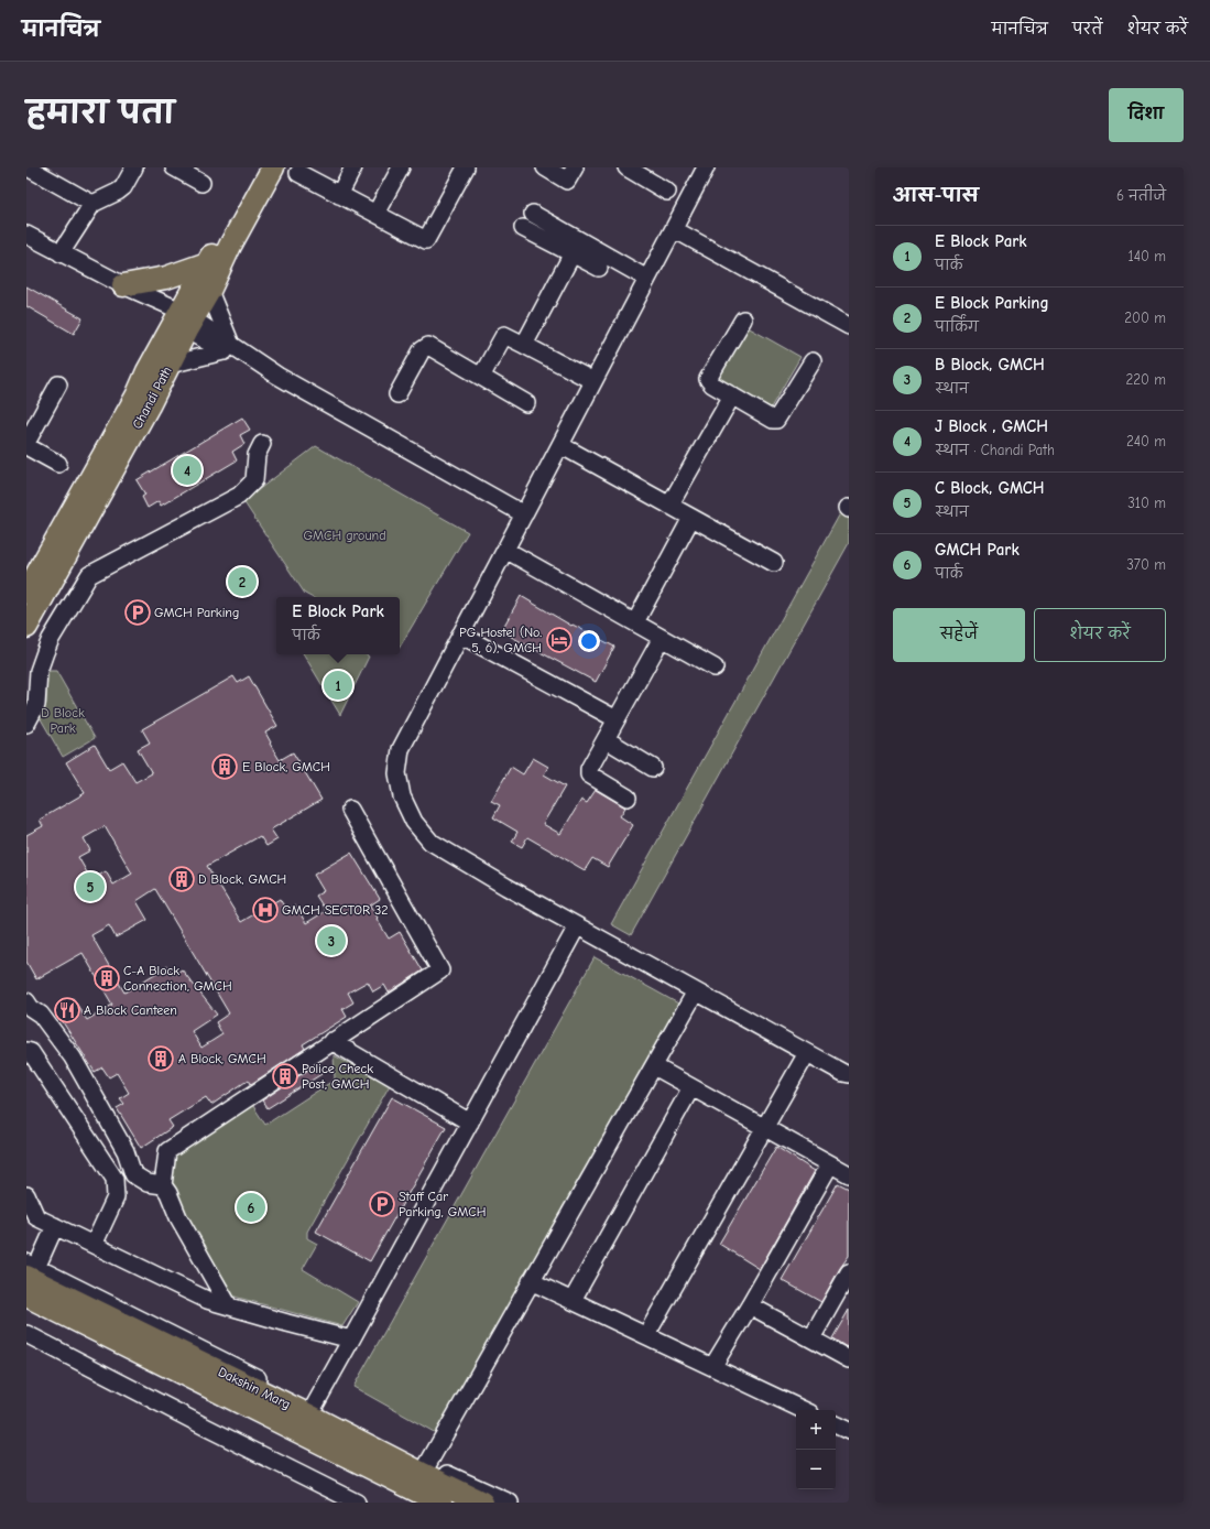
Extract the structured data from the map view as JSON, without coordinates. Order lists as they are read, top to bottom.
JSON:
{
  "streets": {
    "main road": ["Chandi Path", "Dakshin Marg"]
  },
  "parks": ["GMCH ground", "D Block Park"],
  "places": {
    "parking": ["GMCH Parking", "Staff Car Parking, GMCH"],
    "hotel": ["PG Hostel (No. 5, 6), GMCH"],
    "building": [
      "E Block, GMCH",
      "D Block, GMCH",
      "C-A Block Connection, GMCH",
      "A Block, GMCH",
      "Police Check Post, GMCH"
    ],
    "hospital": ["GMCH SECTOR 32"],
    "restaurant": ["A Block Canteen"]
  },
  "page": {
    "header": "मानचित्र",
    "nav": ["मानचित्र", "परतें", "शेयर करें"],
    "title": "हमारा पता",
    "buttons": [
      "दिशा",
      ["सहेजें", "शेयर करें"]
    ],
    "heading": ["आस-पास", "6 नतीजे"],
    "list": [
      {
        "mark": "1",
        "name": "E Block Park",
        "note": "पार्क",
        "value": "140 m"
      },
      {
        "mark": "2",
        "name": "E Block Parking",
        "note": "पार्किंग",
        "value": "200 m"
      },
      {
        "mark": "3",
        "name": "B Block, GMCH",
        "note": "स्थान",
        "value": "220 m"
      },
      {
        "mark": "4",
        "name": "J Block , GMCH",
        "note": "स्थान · Chandi Path",
        "value": "240 m"
      },
      {
        "mark": "5",
        "name": "C Block, GMCH",
        "note": "स्थान",
        "value": "310 m"
      },
      {
        "mark": "6",
        "name": "GMCH Park",
        "note": "पार्क",
        "value": "370 m"
      }
    ],
    "pins": [
      "4",
      "2",
      "1",
      "5",
      "3",
      "6"
    ],
    "popup": ["E Block Park", "पार्क"],
    "map_buttons": ["+", "−"]
  }
}
